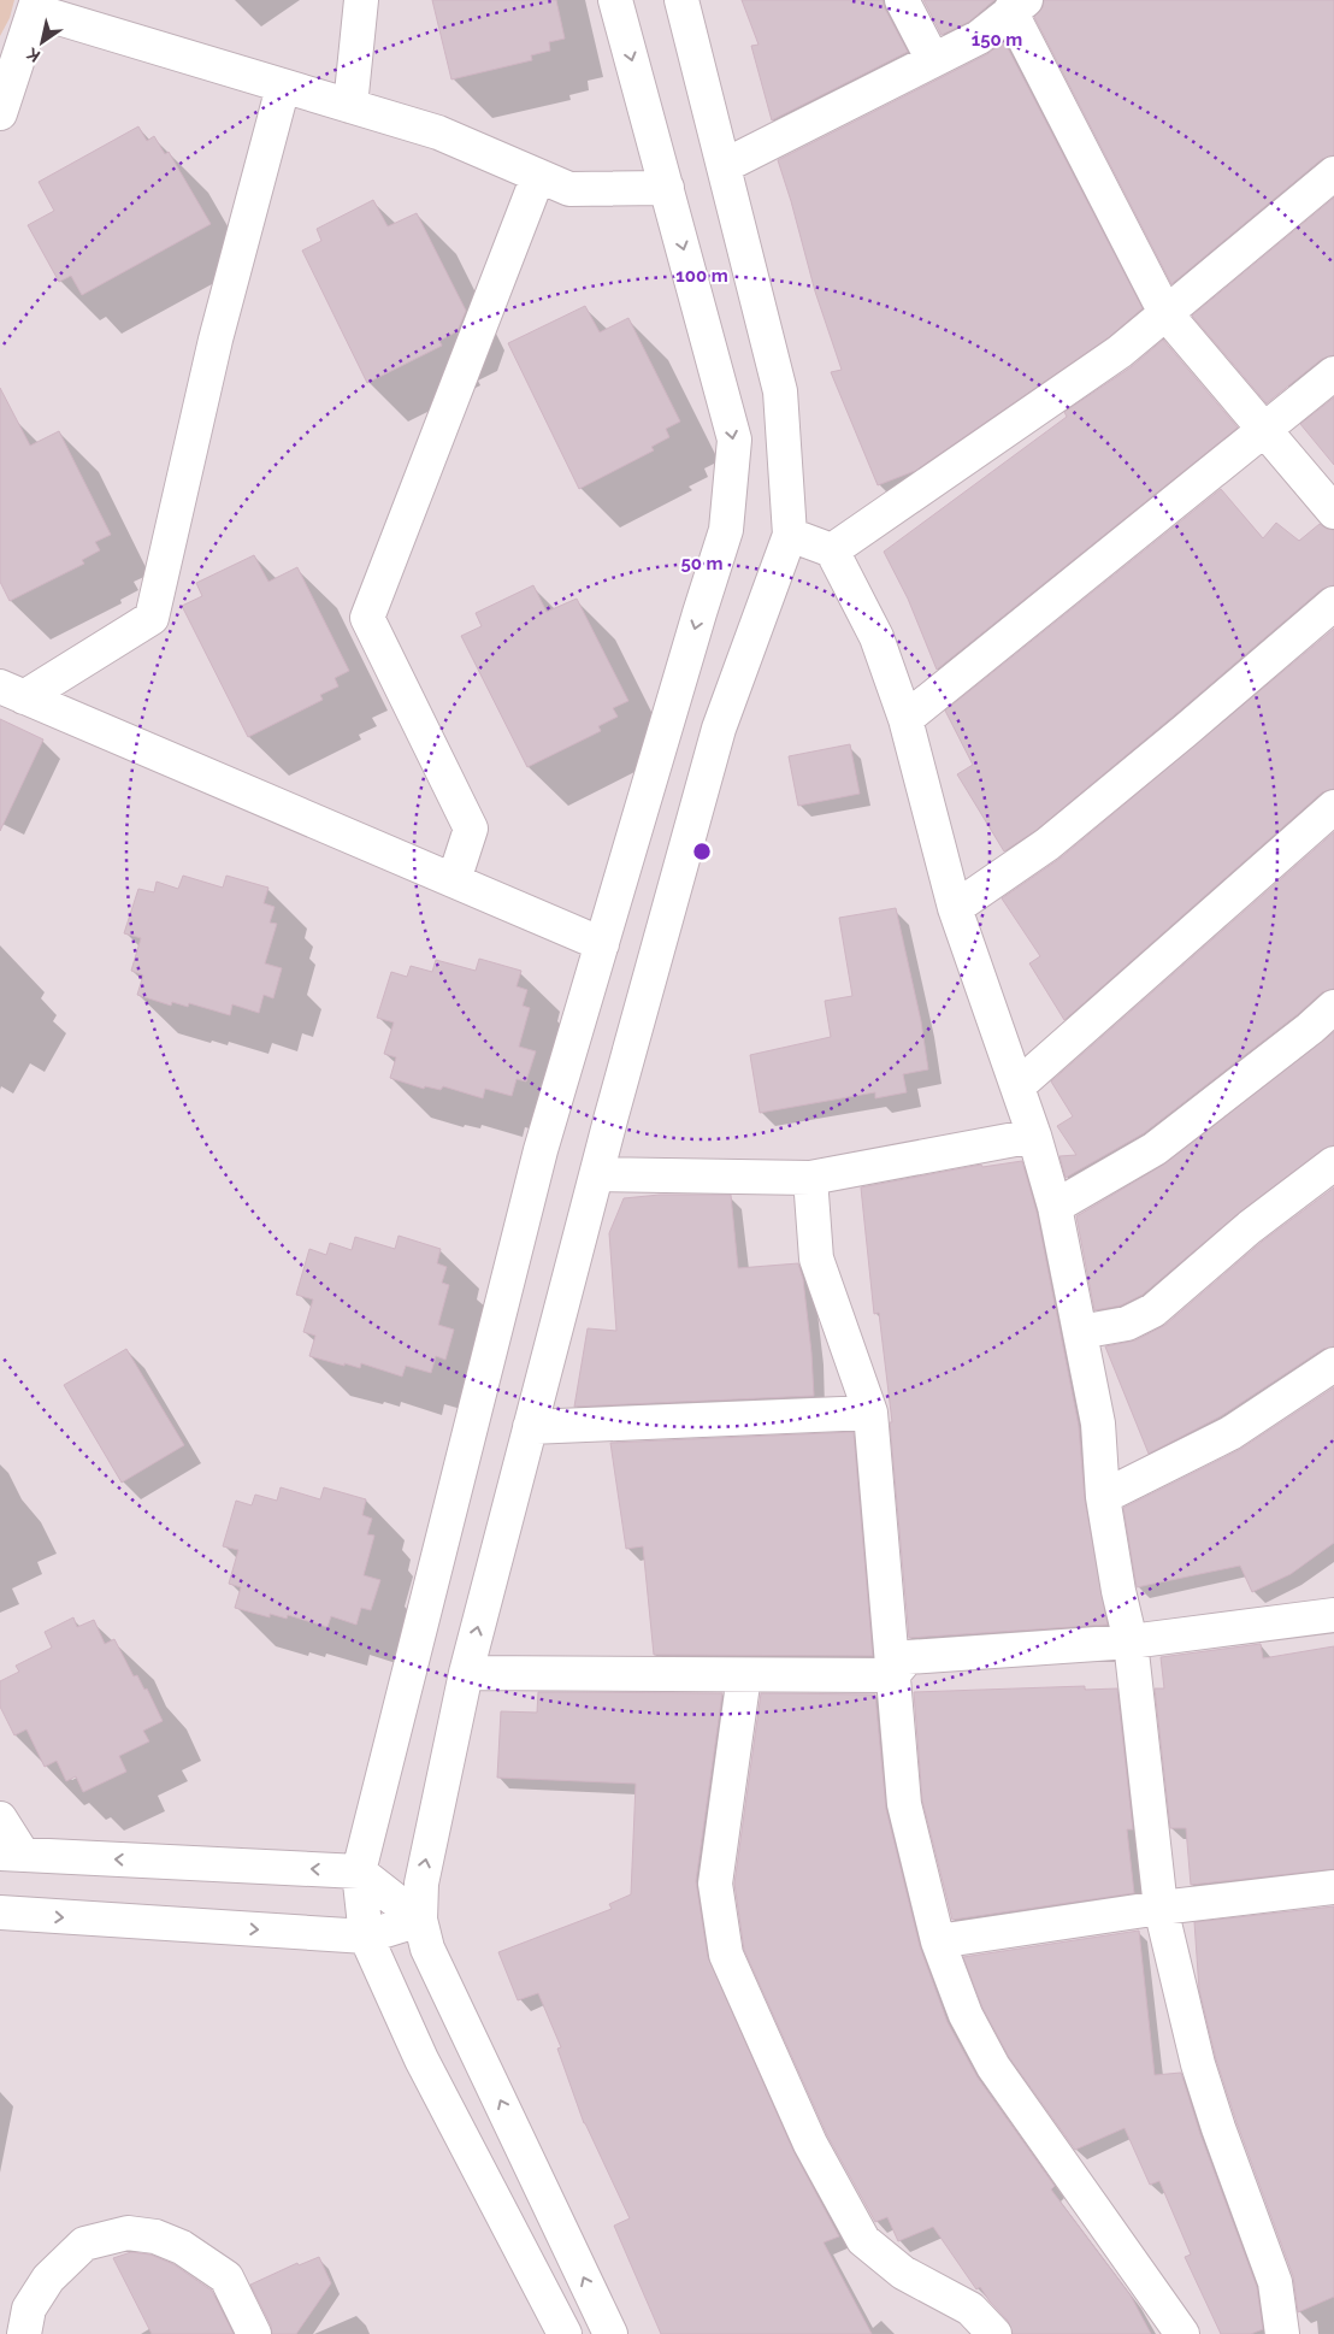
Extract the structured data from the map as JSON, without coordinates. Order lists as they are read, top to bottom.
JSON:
{
  "north": "bottom left",
  "rings": ["150 m", "100 m", "50 m"]
}
